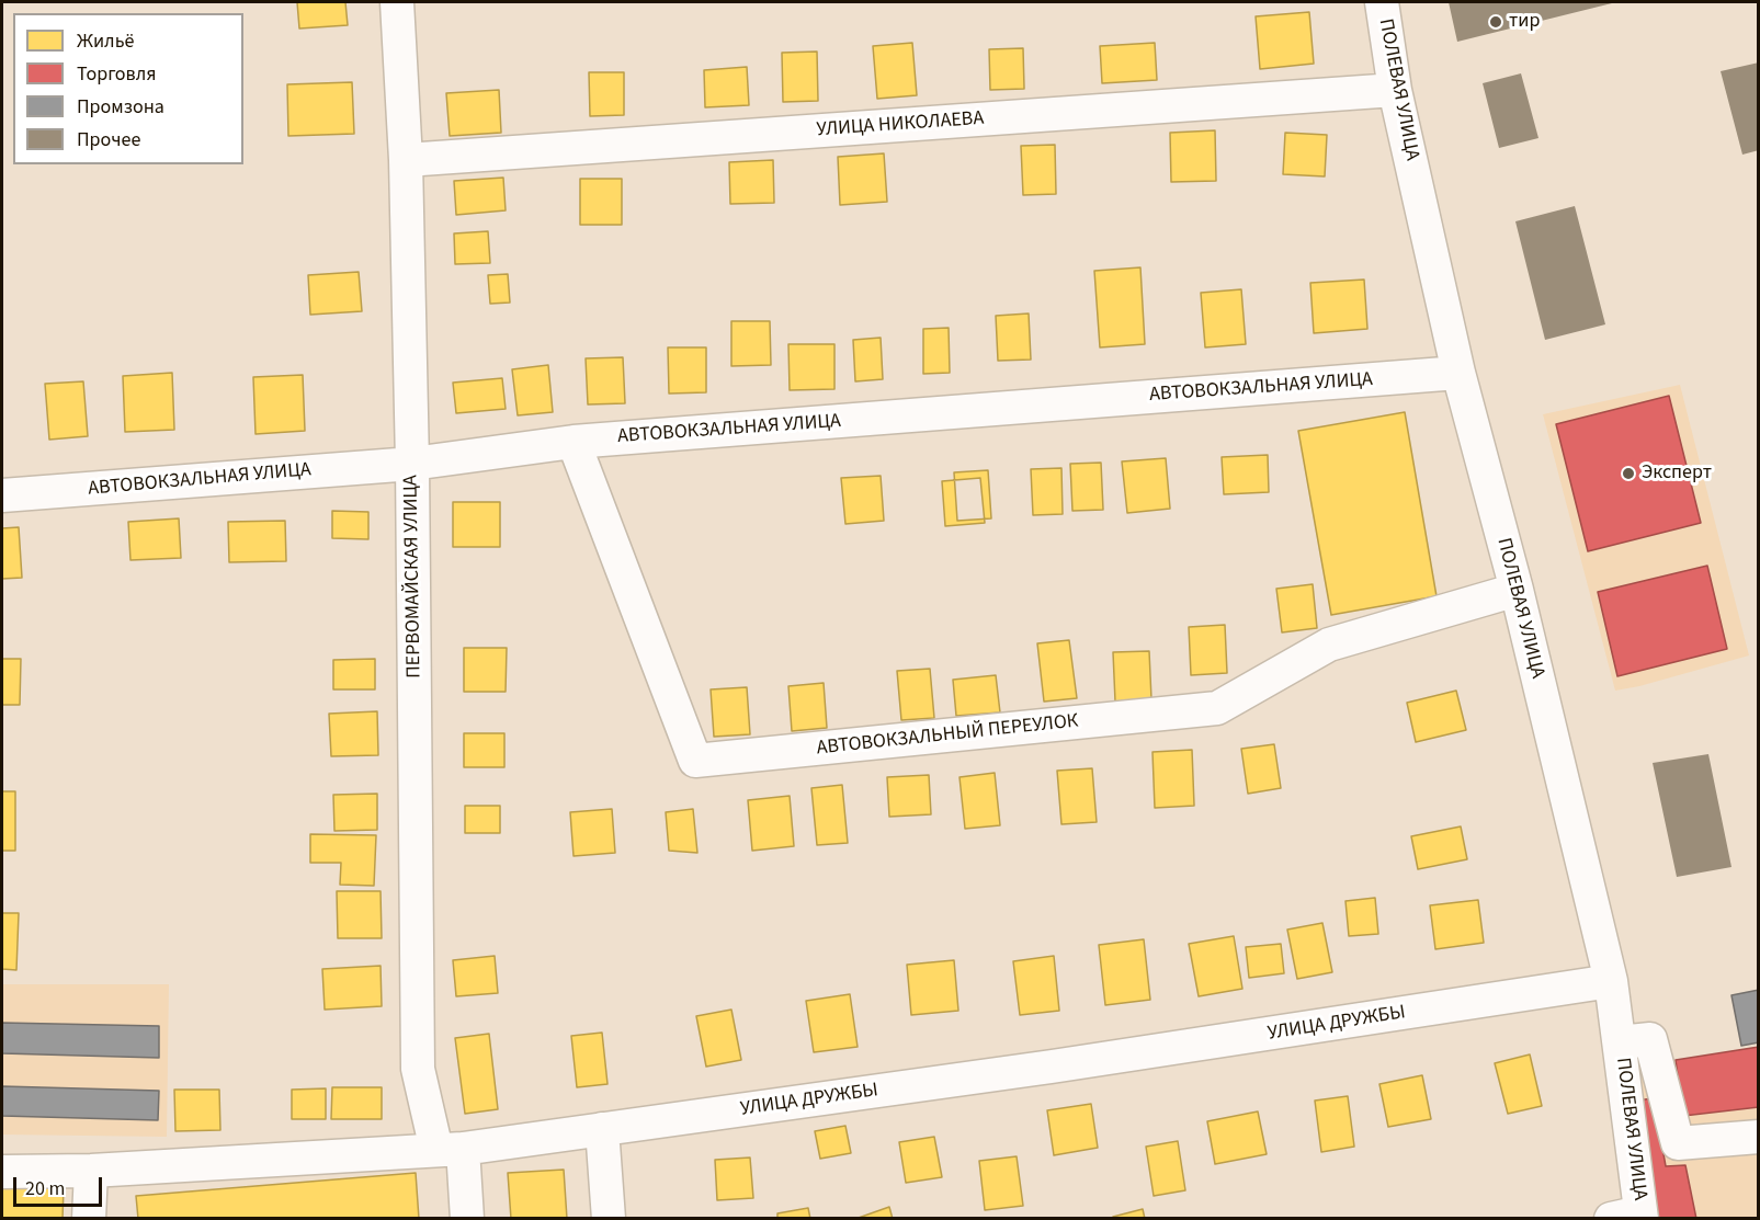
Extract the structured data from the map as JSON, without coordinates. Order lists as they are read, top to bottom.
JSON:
{
  "streets": {
    "street": [
      "ПОЛЕВАЯ УЛИЦА",
      "УЛИЦА НИКОЛАЕВА",
      "АВТОВОКЗАЛЬНАЯ УЛИЦА",
      "ПЕРВОМАЙСКАЯ УЛИЦА",
      "АВТОВОКЗАЛЬНЫЙ ПЕРЕУЛОК",
      "УЛИЦА ДРУЖБЫ"
    ]
  },
  "crossings": [
    ["ПОЛЕВАЯ УЛИЦА", "УЛИЦА НИКОЛАЕВА"],
    ["ПОЛЕВАЯ УЛИЦА", "АВТОВОКЗАЛЬНАЯ УЛИЦА"],
    ["ПОЛЕВАЯ УЛИЦА", "АВТОВОКЗАЛЬНЫЙ ПЕРЕУЛОК"],
    ["ПОЛЕВАЯ УЛИЦА", "УЛИЦА ДРУЖБЫ"],
    ["УЛИЦА НИКОЛАЕВА", "ПЕРВОМАЙСКАЯ УЛИЦА"],
    ["АВТОВОКЗАЛЬНАЯ УЛИЦА", "ПЕРВОМАЙСКАЯ УЛИЦА"],
    ["АВТОВОКЗАЛЬНАЯ УЛИЦА", "АВТОВОКЗАЛЬНЫЙ ПЕРЕУЛОК"],
    ["ПЕРВОМАЙСКАЯ УЛИЦА", "УЛИЦА ДРУЖБЫ"]
  ],
  "places": ["тир", "Эксперт"],
  "legend": [
    "Жильё",
    "Торговля",
    "Промзона",
    "Прочее"
  ],
  "scale_bar": "20 m"
}
